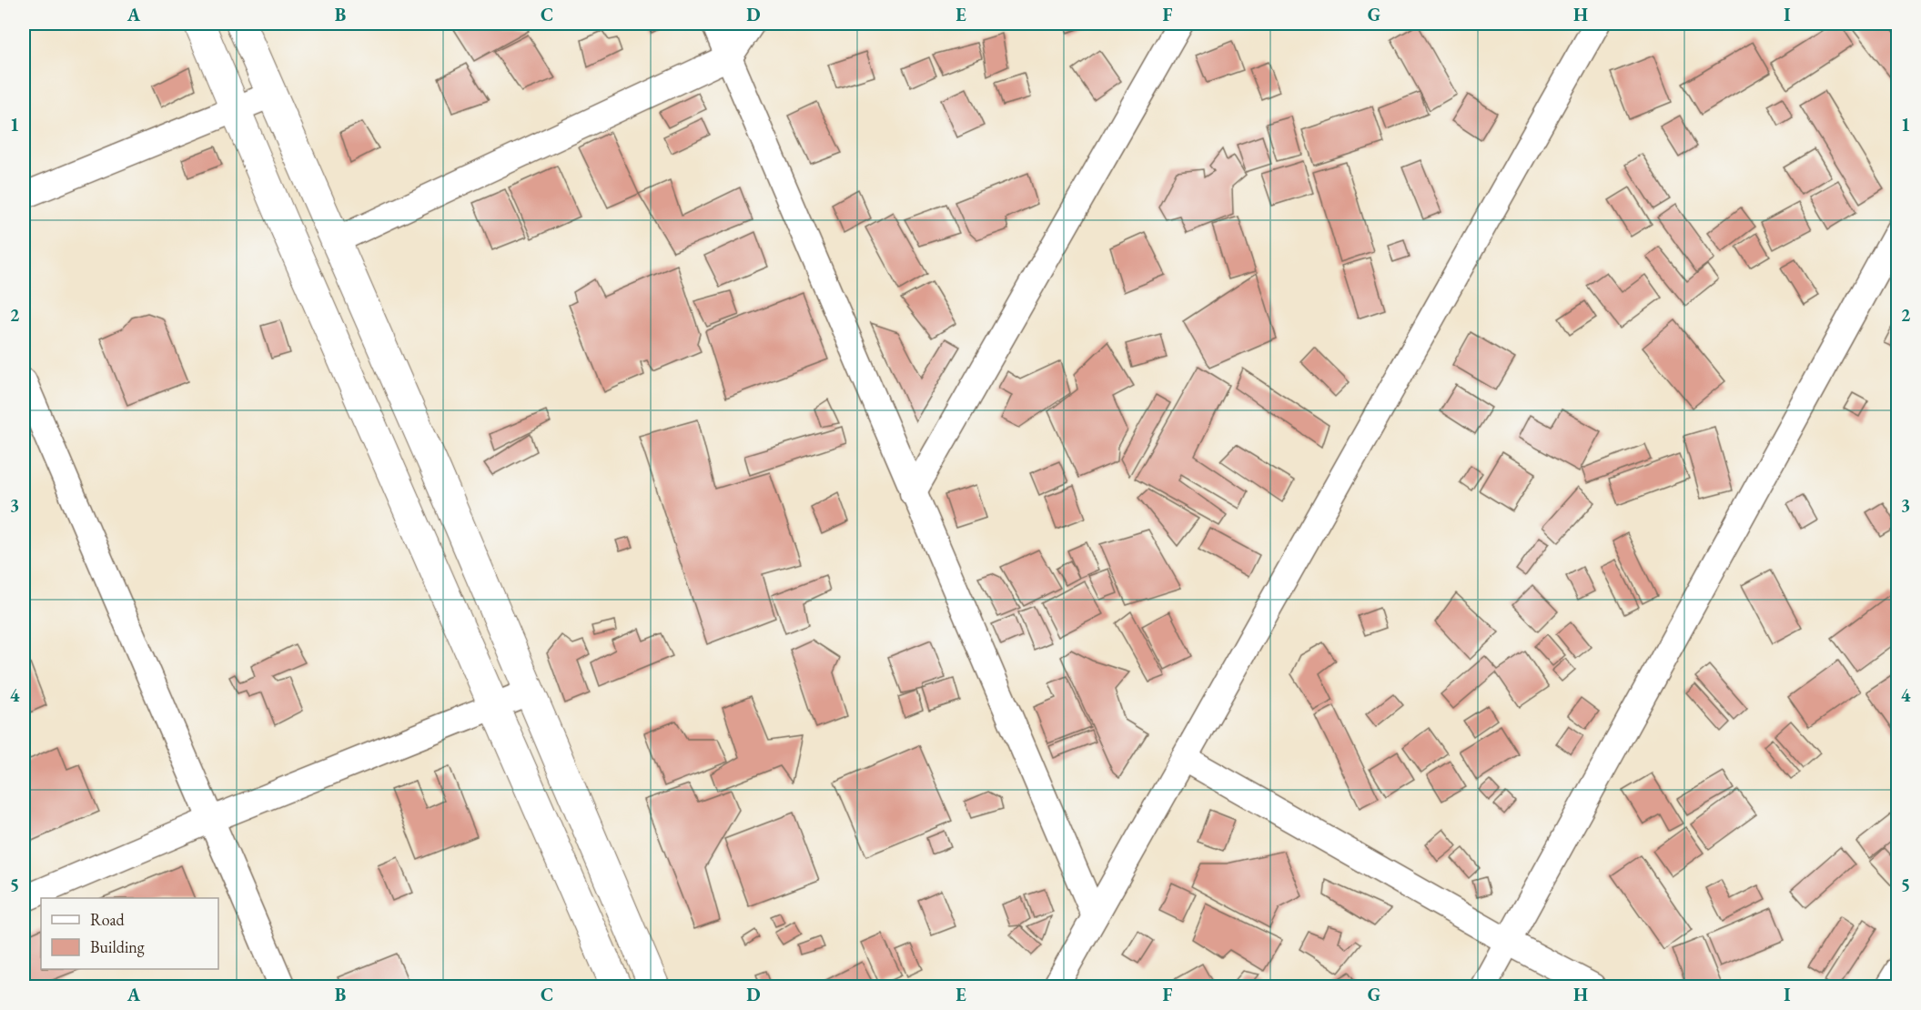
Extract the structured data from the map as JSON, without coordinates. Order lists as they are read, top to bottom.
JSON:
{
  "legend": ["Road", "Building"],
  "grid": {
    "columns": [
      "A",
      "B",
      "C",
      "D",
      "E",
      "F",
      "G",
      "H",
      "I"
    ],
    "rows": [
      "1",
      "2",
      "3",
      "4",
      "5"
    ]
  }
}
